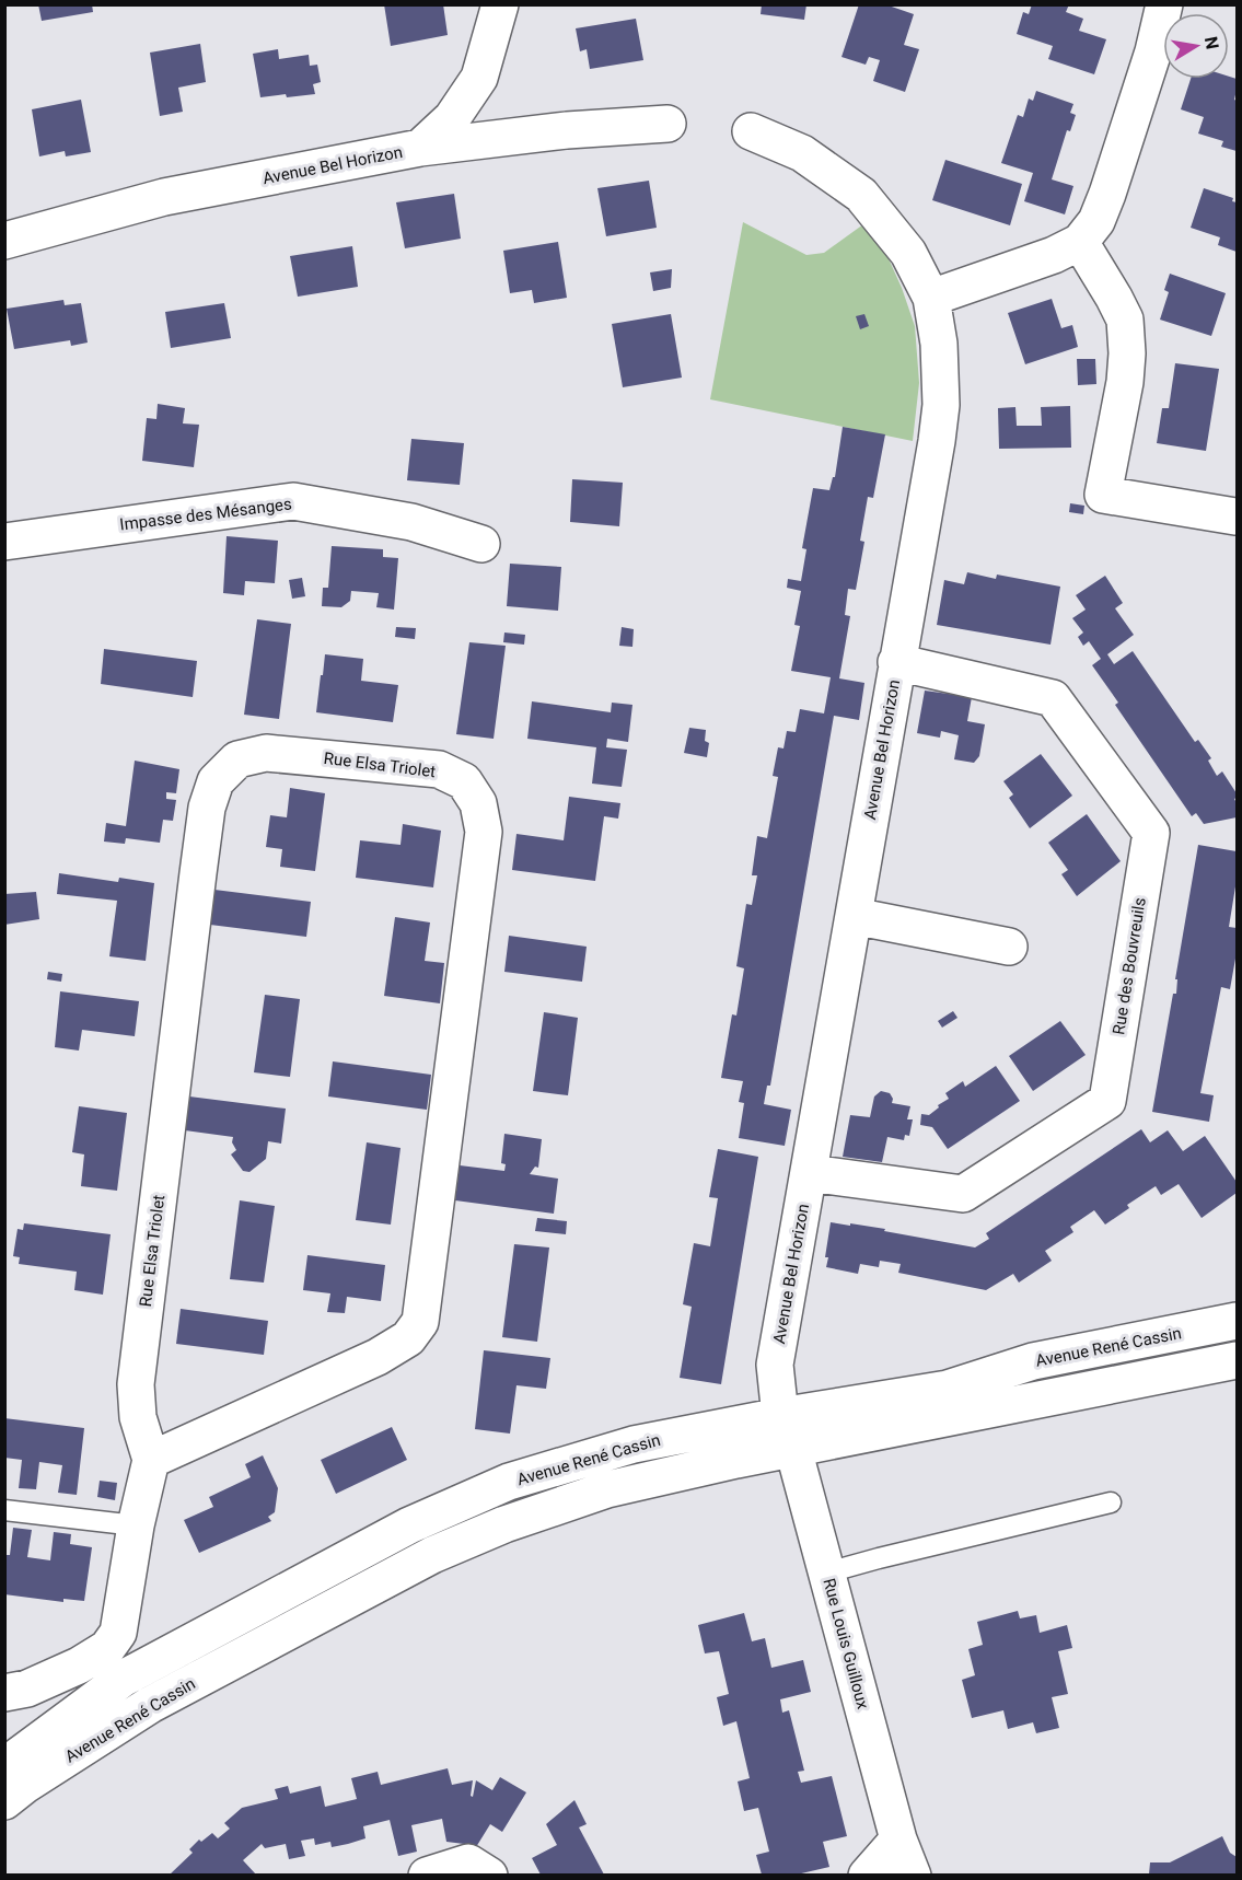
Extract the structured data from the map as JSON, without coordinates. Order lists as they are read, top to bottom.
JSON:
{
  "streets": {
    "street": [
      "Avenue Bel Horizon",
      "Impasse des Mésanges",
      "Rue Elsa Triolet",
      "Rue des Bouvreuils",
      "Avenue René Cassin",
      "Rue Louis Guilloux"
    ]
  },
  "crossings": [
    ["Avenue Bel Horizon", "Rue des Bouvreuils"],
    ["Avenue Bel Horizon", "Avenue René Cassin"],
    ["Avenue Bel Horizon", "Rue Louis Guilloux"],
    ["Avenue René Cassin", "Rue Louis Guilloux"]
  ],
  "north": "right"
}
